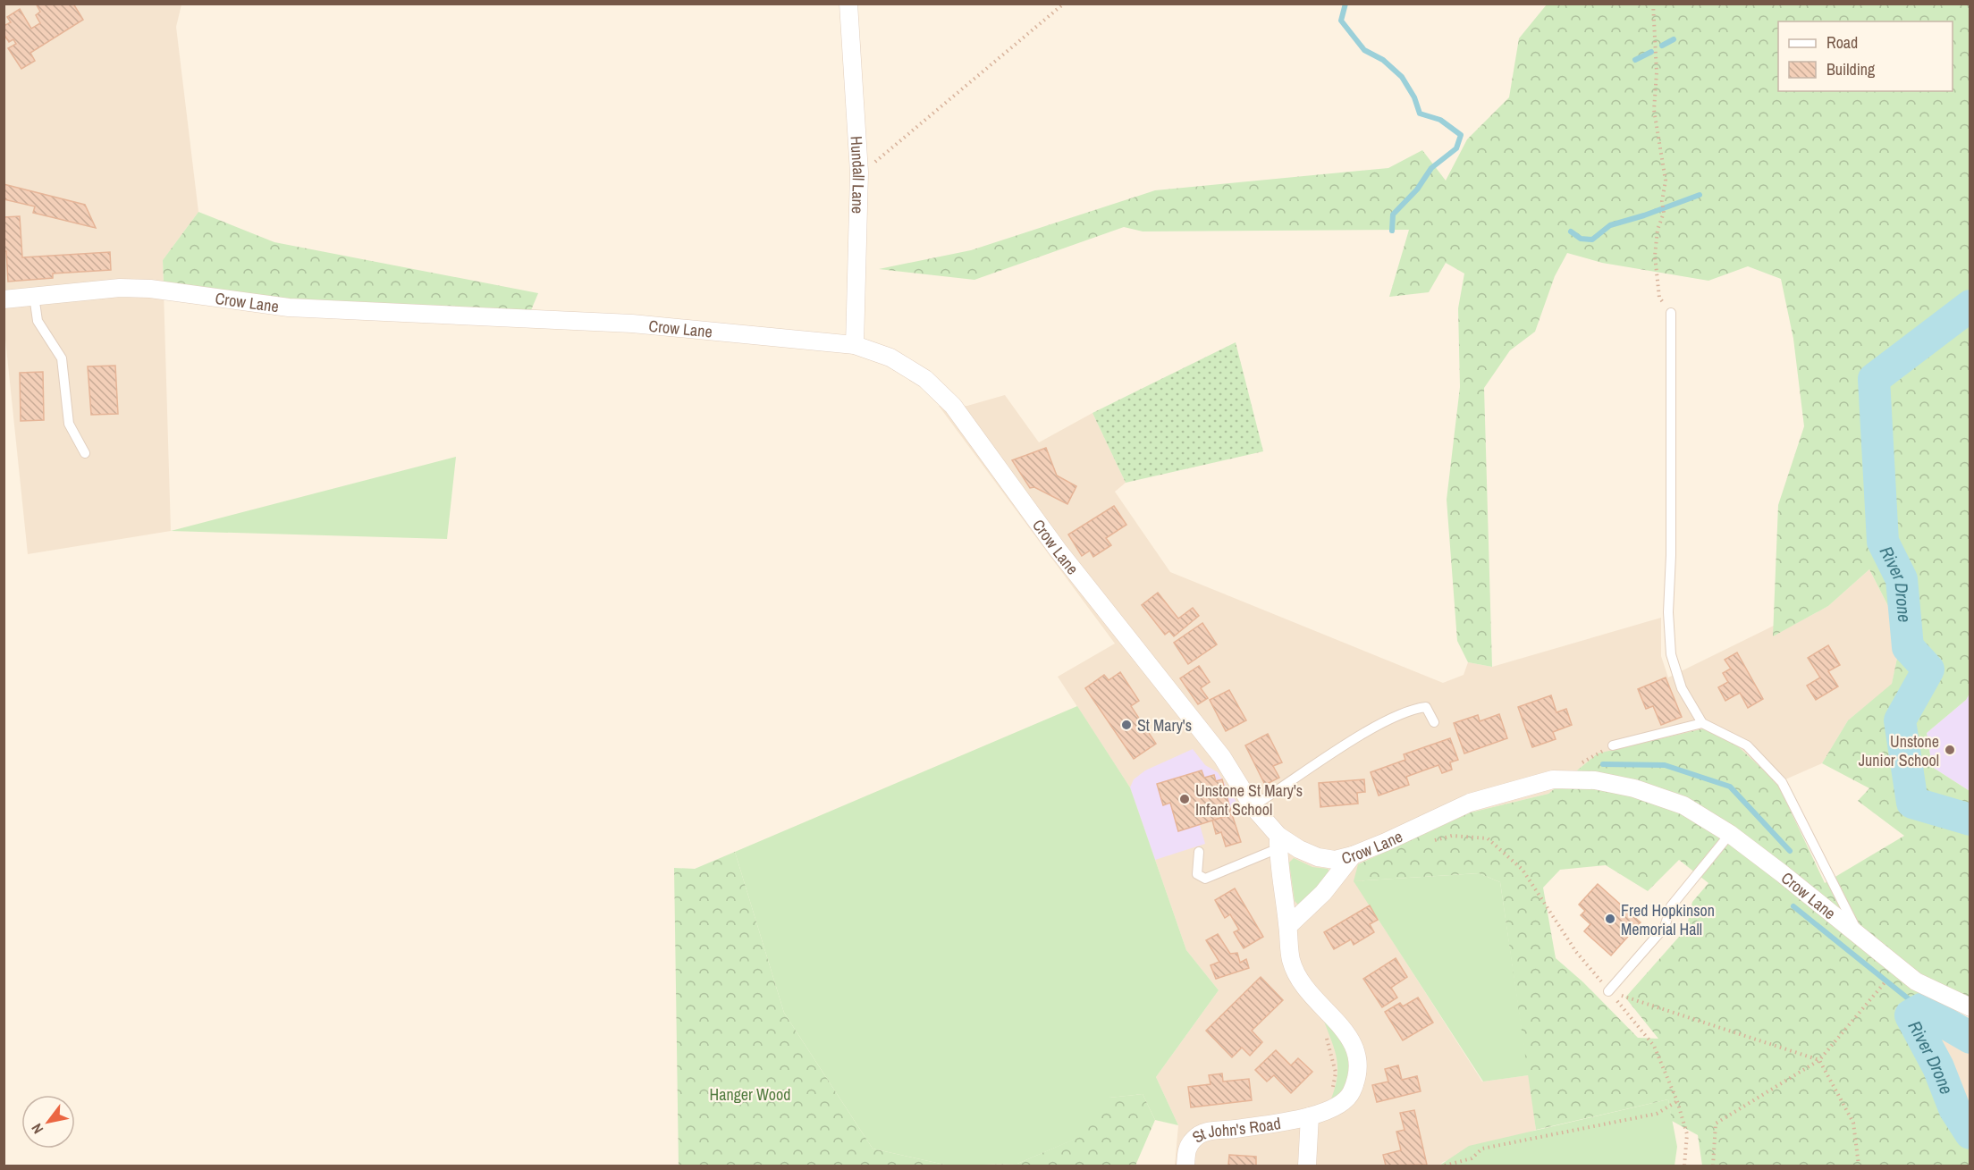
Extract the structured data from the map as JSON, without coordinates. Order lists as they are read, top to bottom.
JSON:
{
  "streets": {
    "street": ["Hundall Lane", "Crow Lane", "St John's Road"]
  },
  "crossings": [
    ["Hundall Lane", "Crow Lane"],
    ["Crow Lane", "St John's Road"]
  ],
  "water": ["River Drone"],
  "parks": ["Hanger Wood"],
  "places": [
    "St Mary's",
    "Unstone Junior School",
    "Unstone St Mary's Infant School",
    "Fred Hopkinson Memorial Hall"
  ],
  "legend": ["Road", "Building"],
  "north": "bottom left"
}
